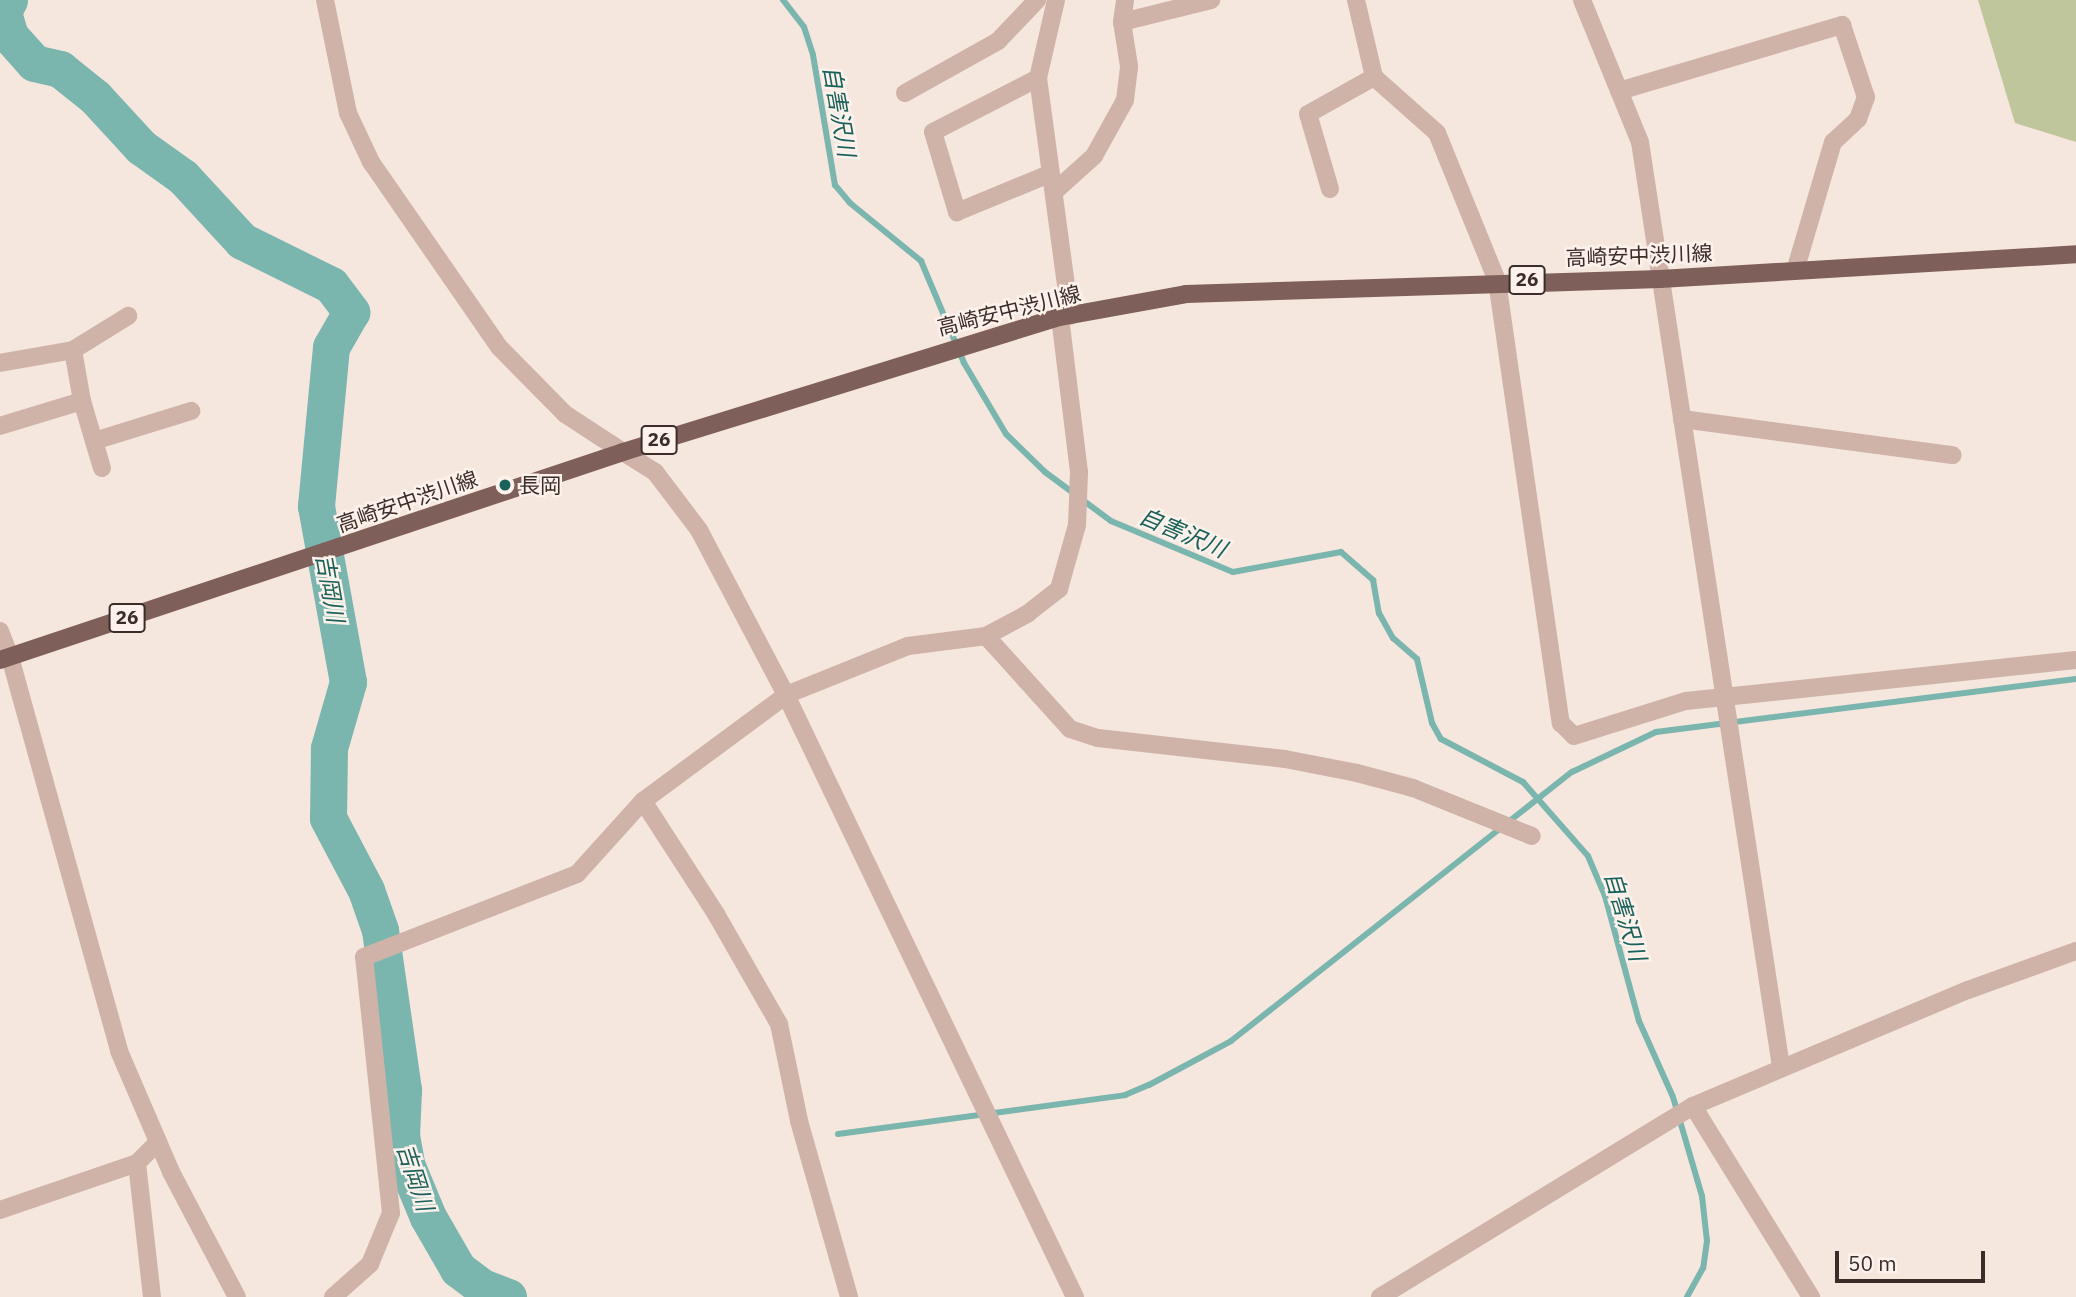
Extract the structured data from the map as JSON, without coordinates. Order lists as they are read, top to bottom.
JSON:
{
  "streets": {
    "main road": ["高崎安中渋川線", "26"]
  },
  "water": ["自害沢川", "吉岡川"],
  "places": ["長岡"],
  "scale_bar": "50 m"
}
